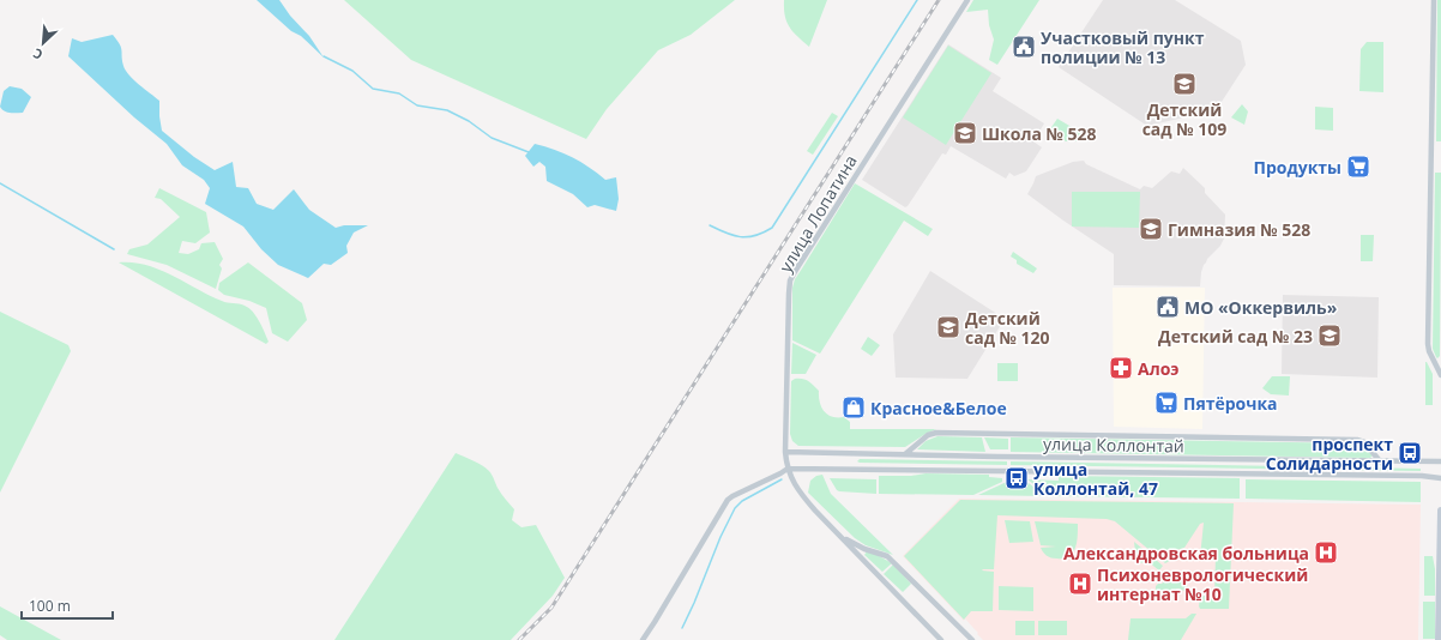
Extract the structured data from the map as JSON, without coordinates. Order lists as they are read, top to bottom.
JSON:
{
  "streets": {
    "street": ["улица Лопатина", "улица Коллонтай"]
  },
  "crossings": [
    ["улица Лопатина", "улица Коллонтай"]
  ],
  "places": {
    "public building": ["Участковый пункт полиции № 13", "МО «Оккервиль»"],
    "school or university": [
      "Детский сад № 109",
      "Школа № 528",
      "Гимназия № 528",
      "Детский сад № 120",
      "Детский сад № 23"
    ],
    "supermarket": ["Продукты", "Пятёрочка"],
    "pharmacy": ["Алоэ"],
    "shop": ["Красное&Белое"],
    "bus stop": ["проспект Солидарности", "улица Коллонтай, 47"],
    "hospital": ["Александровская больница", "Психоневрологический интернат №10"]
  },
  "scale_bar": "100 m",
  "north": "bottom left"
}
